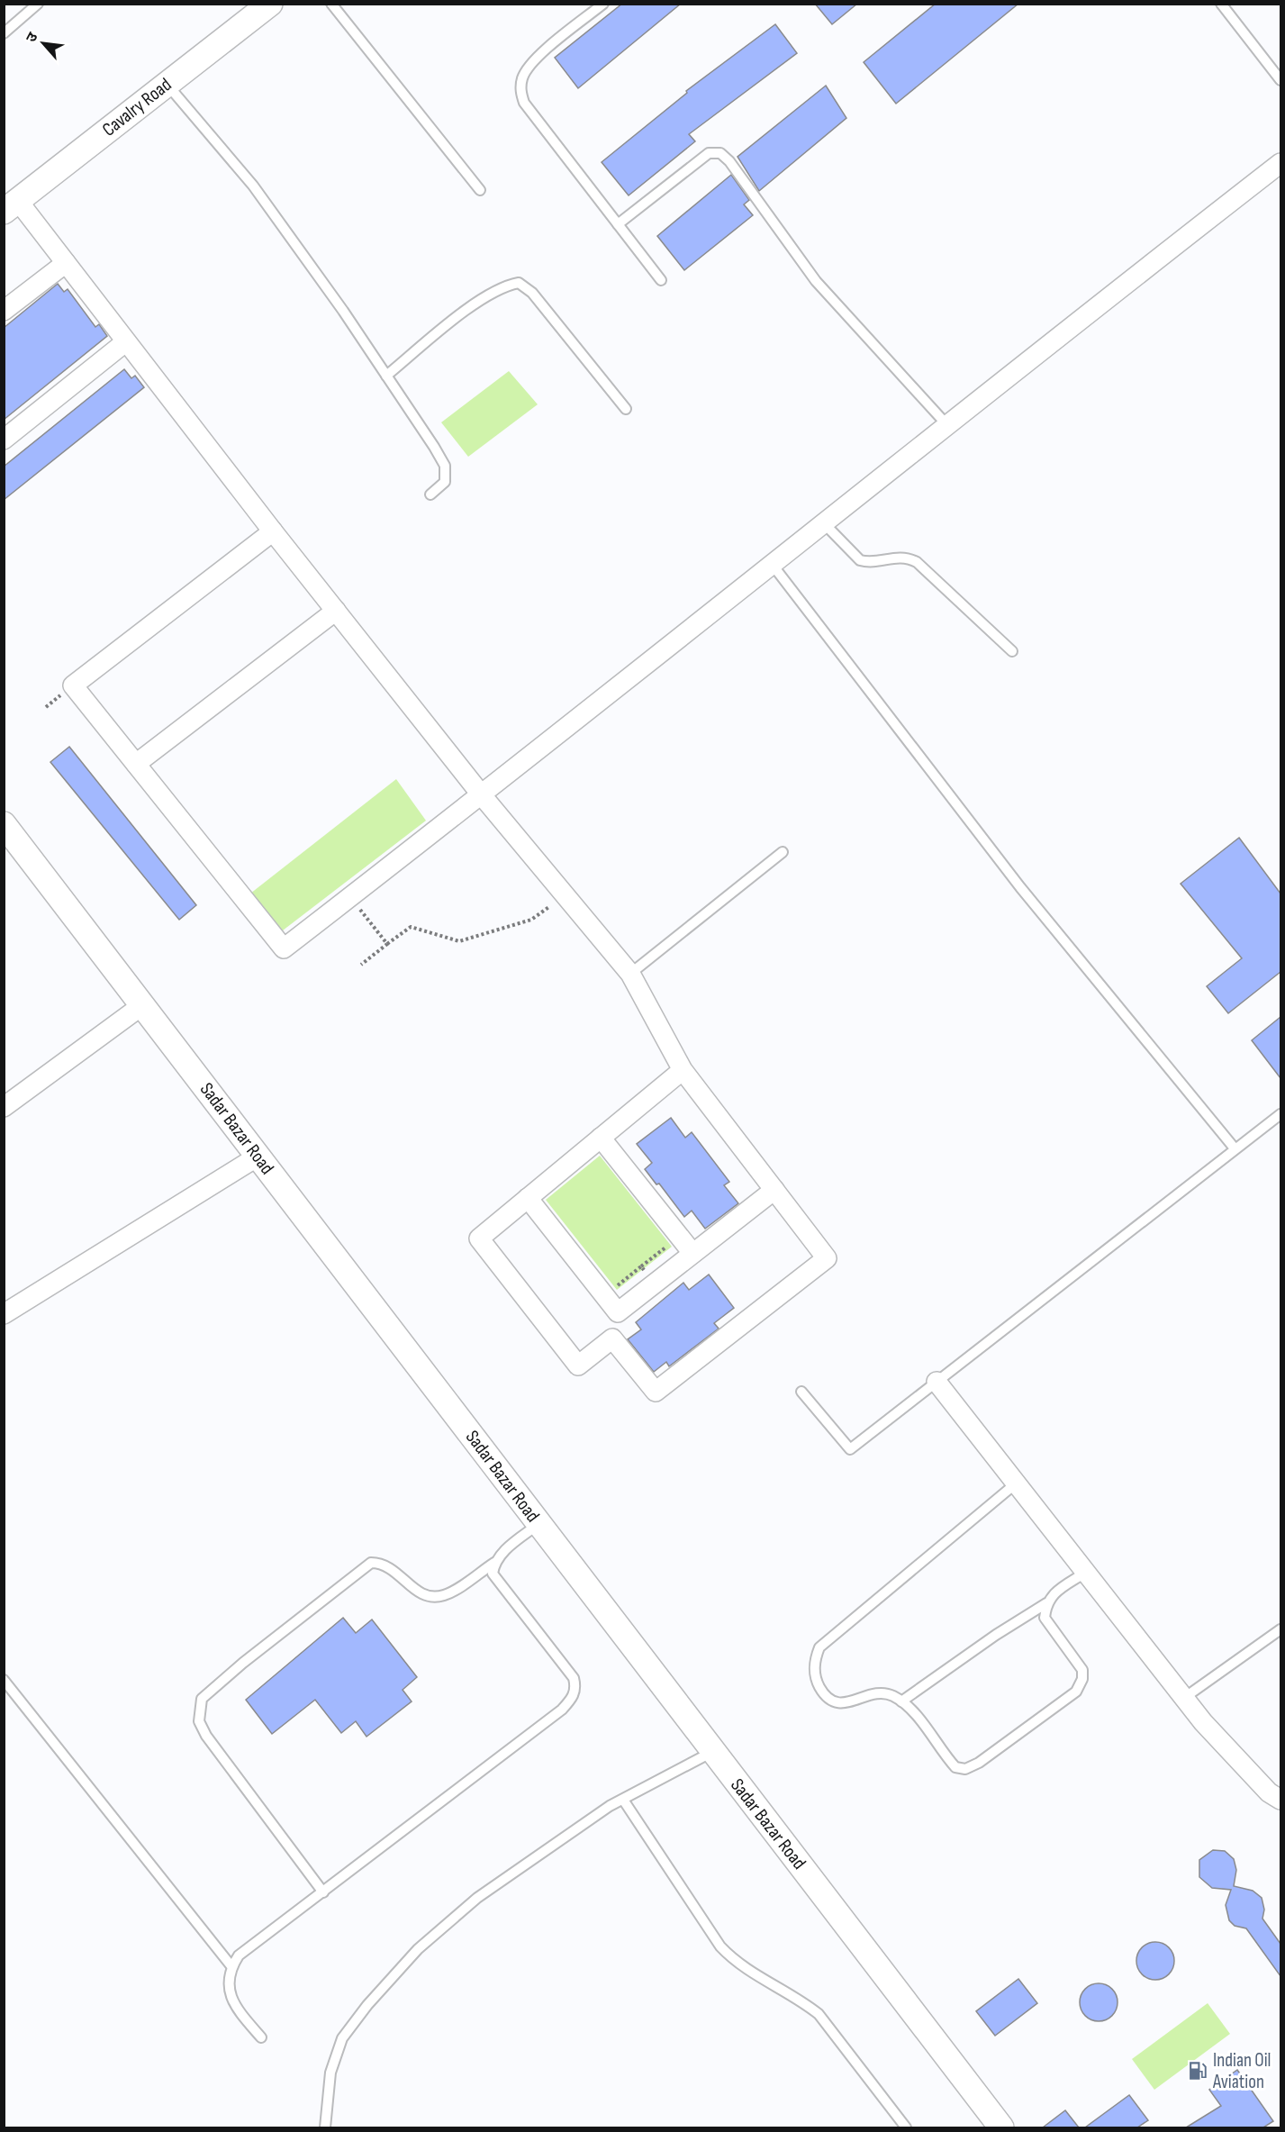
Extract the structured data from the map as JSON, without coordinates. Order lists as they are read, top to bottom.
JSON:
{
  "streets": {
    "street": ["Cavalry Road", "Sadar Bazar Road"]
  },
  "places": {
    "fuel station": ["Indian Oil Aviation"]
  },
  "north": "top left"
}
